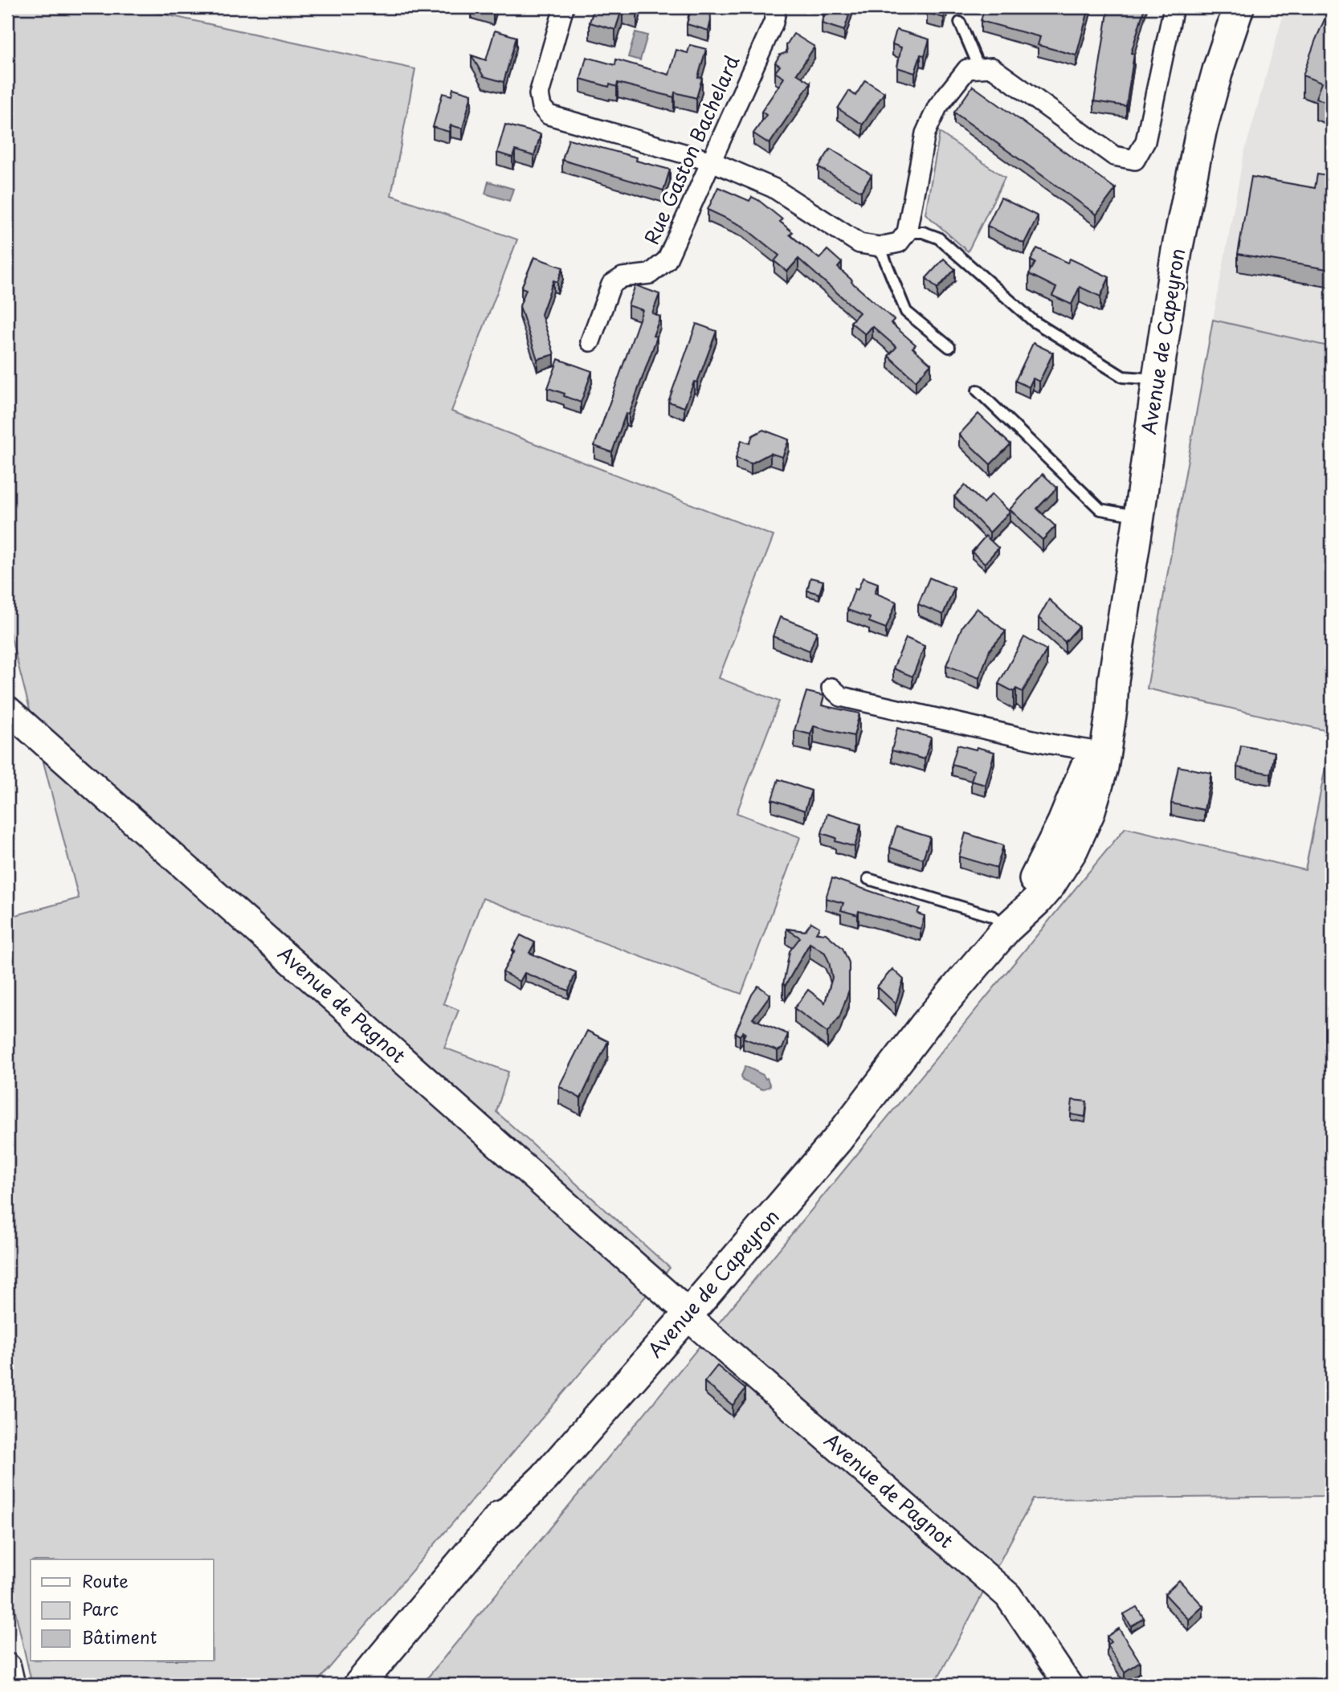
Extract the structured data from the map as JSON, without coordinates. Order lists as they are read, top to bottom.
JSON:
{
  "streets": {
    "main road": ["Avenue de Capeyron"],
    "street": ["Rue Gaston Bachelard", "Avenue de Pagnot"]
  },
  "crossings": [
    ["Avenue de Capeyron", "Avenue de Pagnot"]
  ],
  "legend": ["Route", "Parc", "Bâtiment"]
}
